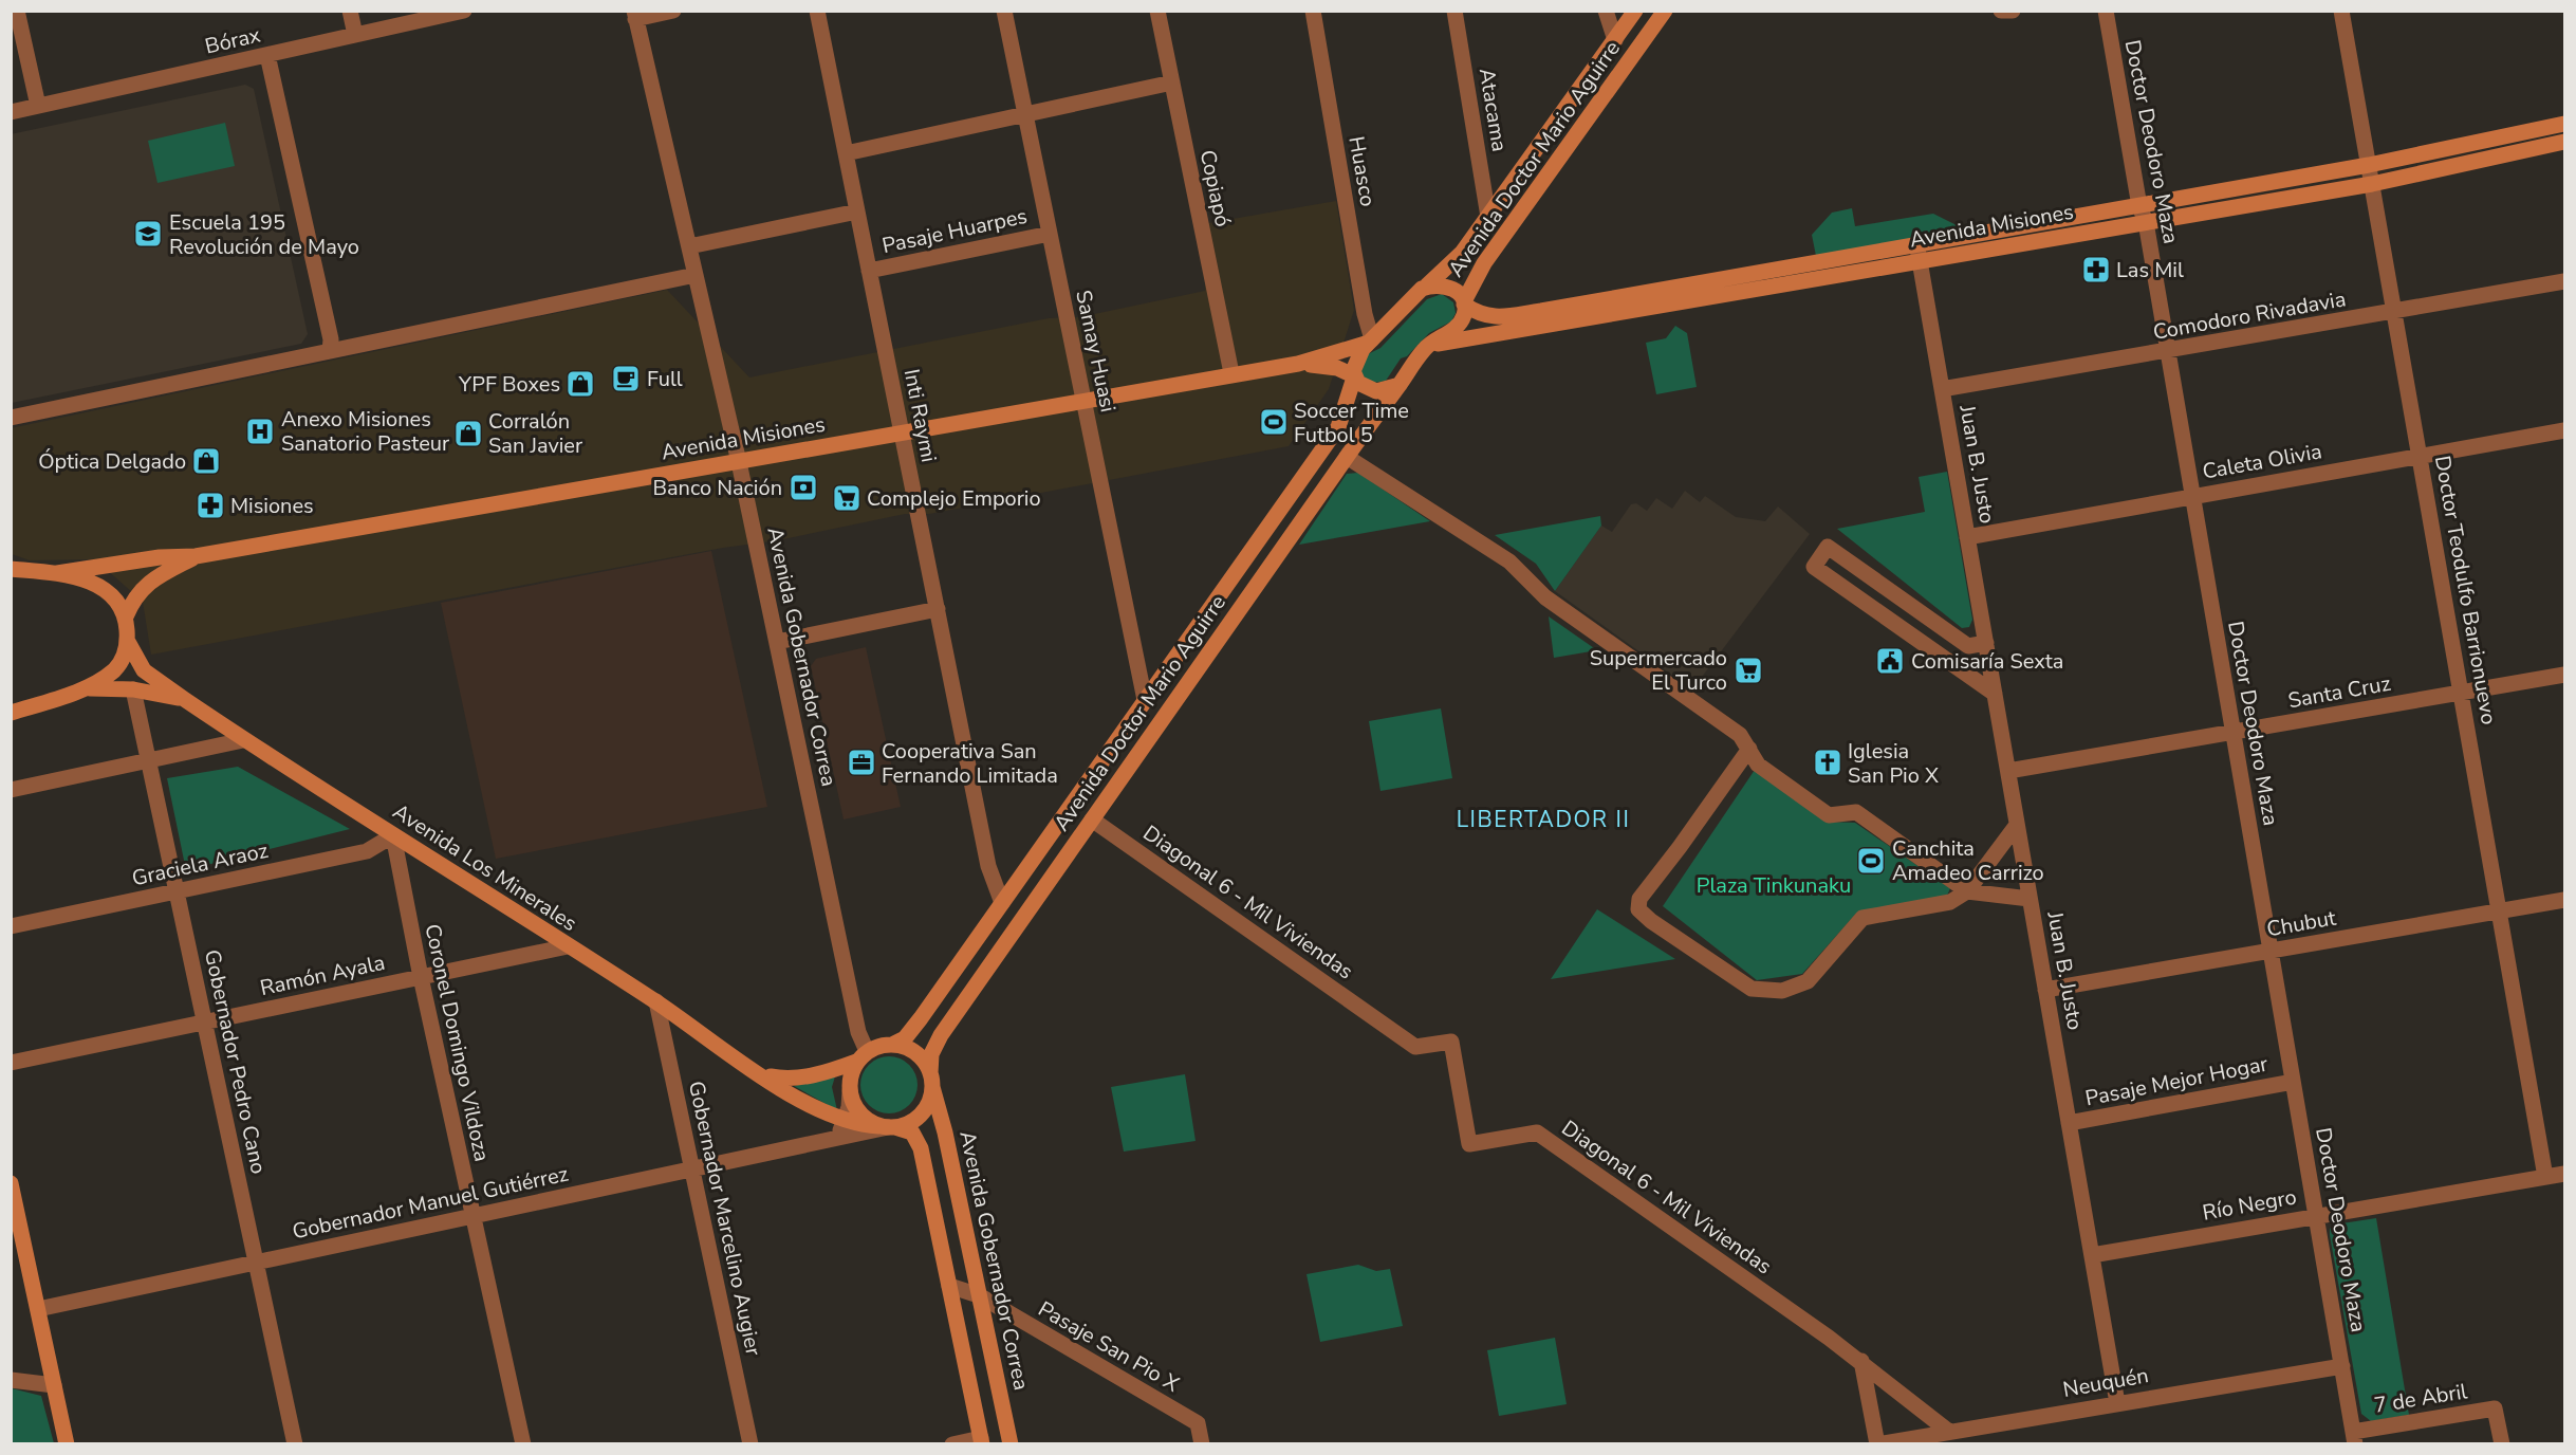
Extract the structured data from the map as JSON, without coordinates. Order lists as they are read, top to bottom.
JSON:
{
  "streets": {
    "main road": [
      "Avenida Doctor Mario Aguirre",
      "Avenida Misiones",
      "Avenida Gobernador Correa",
      "Avenida Los Minerales"
    ],
    "street": [
      "Bórax",
      "Atacama",
      "Doctor Deodoro Maza",
      "Huasco",
      "Copiapó",
      "Pasaje Huarpes",
      "Comodoro Rivadavia",
      "Samay Huasi",
      "Inti Raymi",
      "Caleta Olivia",
      "Juan B. Justo",
      "Doctor Teodulfo Barrionuevo",
      "Santa Cruz",
      "Graciela Araoz",
      "Diagonal 6 - Mil Viviendas",
      "Chubut",
      "Ramón Ayala",
      "Coronel Domingo Vildoza",
      "Gobernador Pedro Cano",
      "Pasaje Mejor Hogar",
      "Gobernador Manuel Gutiérrez",
      "Río Negro",
      "Gobernador Marcelino Augier",
      "Pasaje San Pio X",
      "Neuquén",
      "7 de Abril"
    ]
  },
  "crossings": [
    ["Atacama", "Avenida Doctor Mario Aguirre"],
    ["Doctor Deodoro Maza", "Avenida Misiones"],
    ["Doctor Deodoro Maza", "Comodoro Rivadavia"],
    ["Doctor Deodoro Maza", "Caleta Olivia"],
    ["Doctor Deodoro Maza", "Santa Cruz"],
    ["Doctor Deodoro Maza", "Chubut"],
    ["Doctor Deodoro Maza", "Pasaje Mejor Hogar"],
    ["Doctor Deodoro Maza", "Río Negro"],
    ["Doctor Deodoro Maza", "Neuquén"],
    ["Doctor Deodoro Maza", "7 de Abril"],
    ["Avenida Doctor Mario Aguirre", "Huasco"],
    ["Avenida Doctor Mario Aguirre", "Avenida Misiones"],
    ["Avenida Doctor Mario Aguirre", "Samay Huasi"],
    ["Avenida Doctor Mario Aguirre", "Inti Raymi"],
    ["Avenida Doctor Mario Aguirre", "Avenida Gobernador Correa"],
    ["Avenida Doctor Mario Aguirre", "Avenida Los Minerales"],
    ["Avenida Doctor Mario Aguirre", "Diagonal 6 - Mil Viviendas"],
    ["Avenida Doctor Mario Aguirre", "Gobernador Manuel Gutiérrez"],
    ["Huasco", "Avenida Misiones"],
    ["Copiapó", "Avenida Misiones"],
    ["Avenida Misiones", "Samay Huasi"],
    ["Avenida Misiones", "Inti Raymi"],
    ["Avenida Misiones", "Juan B. Justo"],
    ["Avenida Misiones", "Doctor Teodulfo Barrionuevo"],
    ["Avenida Misiones", "Avenida Gobernador Correa"],
    ["Pasaje Huarpes", "Samay Huasi"],
    ["Pasaje Huarpes", "Inti Raymi"],
    ["Comodoro Rivadavia", "Juan B. Justo"],
    ["Comodoro Rivadavia", "Doctor Teodulfo Barrionuevo"],
    ["Caleta Olivia", "Juan B. Justo"],
    ["Caleta Olivia", "Doctor Teodulfo Barrionuevo"],
    ["Juan B. Justo", "Santa Cruz"],
    ["Juan B. Justo", "Chubut"],
    ["Juan B. Justo", "Pasaje Mejor Hogar"],
    ["Juan B. Justo", "Río Negro"],
    ["Juan B. Justo", "Neuquén"],
    ["Doctor Teodulfo Barrionuevo", "Santa Cruz"],
    ["Doctor Teodulfo Barrionuevo", "Chubut"],
    ["Doctor Teodulfo Barrionuevo", "Río Negro"],
    ["Avenida Gobernador Correa", "Avenida Los Minerales"],
    ["Avenida Gobernador Correa", "Gobernador Manuel Gutiérrez"],
    ["Avenida Gobernador Correa", "Pasaje San Pio X"],
    ["Graciela Araoz", "Avenida Los Minerales"],
    ["Graciela Araoz", "Coronel Domingo Vildoza"],
    ["Graciela Araoz", "Gobernador Pedro Cano"],
    ["Avenida Los Minerales", "Ramón Ayala"],
    ["Avenida Los Minerales", "Coronel Domingo Vildoza"],
    ["Avenida Los Minerales", "Gobernador Pedro Cano"],
    ["Avenida Los Minerales", "Gobernador Manuel Gutiérrez"],
    ["Avenida Los Minerales", "Gobernador Marcelino Augier"],
    ["Diagonal 6 - Mil Viviendas", "Neuquén"],
    ["Ramón Ayala", "Coronel Domingo Vildoza"],
    ["Ramón Ayala", "Gobernador Pedro Cano"],
    ["Coronel Domingo Vildoza", "Gobernador Manuel Gutiérrez"],
    ["Gobernador Pedro Cano", "Gobernador Manuel Gutiérrez"],
    ["Gobernador Manuel Gutiérrez", "Gobernador Marcelino Augier"]
  ],
  "districts": ["LIBERTADOR II"],
  "parks": ["Plaza Tinkunaku"],
  "places": {
    "school or university": ["Escuela 195 Revolución de Mayo"],
    "pharmacy": ["Las Mil", "Misiones"],
    "cafe": ["Full"],
    "shop": ["YPF Boxes", "Corralón San Javier", "Óptica Delgado"],
    "sports": ["Soccer Time Futbol 5", "Canchita Amadeo Carrizo"],
    "hospital": ["Anexo Misiones Sanatorio Pasteur"],
    "bank": ["Banco Nación"],
    "supermarket": ["Complejo Emporio", "Supermercado El Turco"],
    "public building": ["Comisaría Sexta"],
    "office": ["Cooperativa San Fernando Limitada"],
    "church": ["Iglesia San Pio X"]
  }
}
